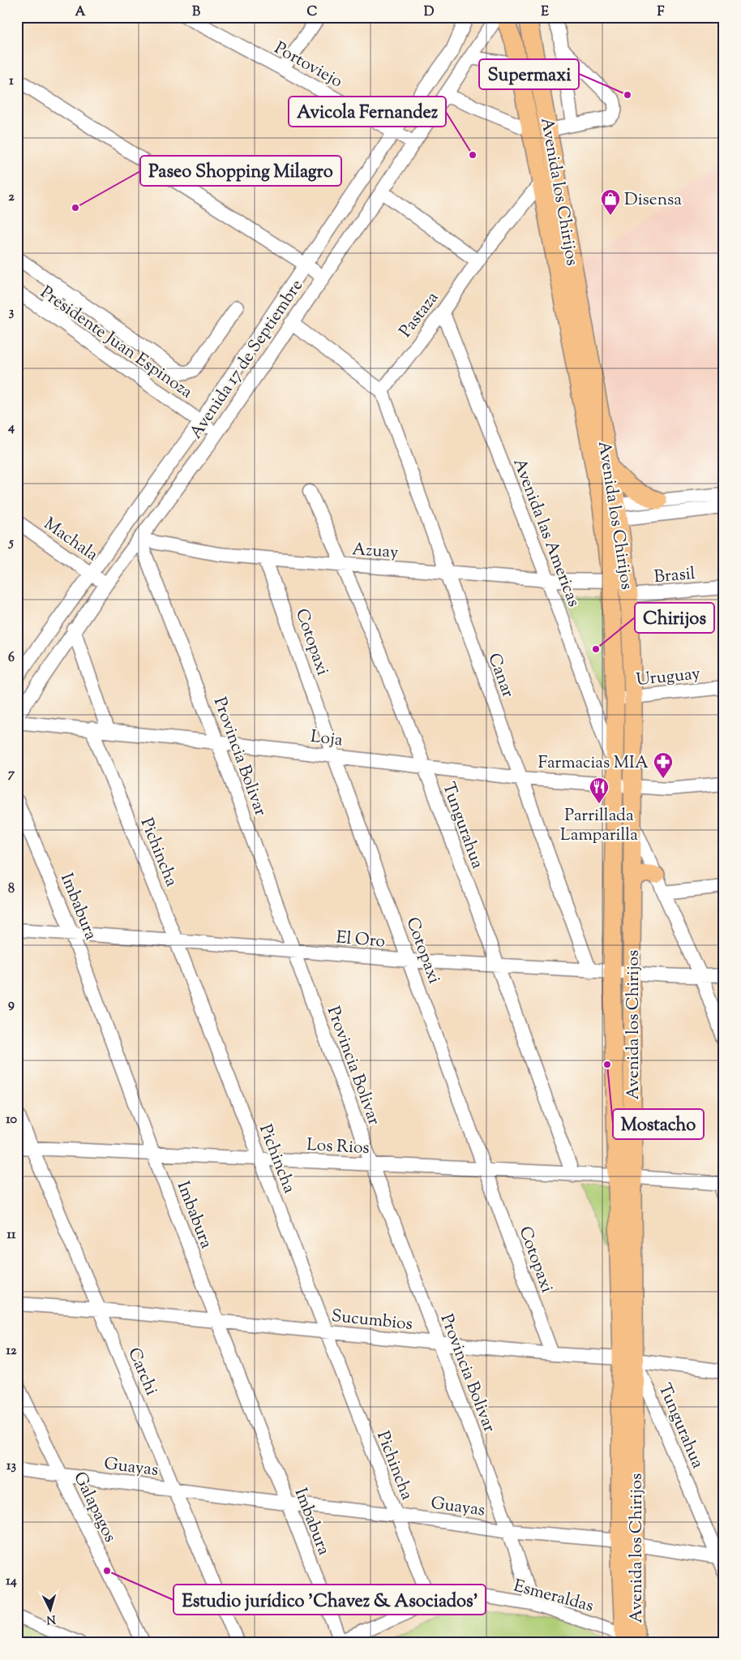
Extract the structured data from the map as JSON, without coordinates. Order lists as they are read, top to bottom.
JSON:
{
  "streets": {
    "main road": ["Avenida los Chirijos"],
    "street": [
      "Portoviejo",
      "Pastaza",
      "Presidente Juan Espinoza",
      "Avenida 17 de Septiembre",
      "Avenida las Americas",
      "Machala",
      "Azuay",
      "Brasil",
      "Cotopaxi",
      "Canar",
      "Uruguay",
      "Loja",
      "Provincia Bolivar",
      "Tungurahua",
      "Pichincha",
      "Imbabura",
      "El Oro",
      "Los Rios",
      "Sucumbios",
      "Carchi",
      "Guayas",
      "Galapagos",
      "Esmeraldas"
    ]
  },
  "crossings": [
    ["Portoviejo", "Avenida 17 de Septiembre"],
    ["Avenida los Chirijos", "Pastaza"],
    ["Avenida los Chirijos", "Avenida las Americas"],
    ["Avenida los Chirijos", "Azuay"],
    ["Avenida los Chirijos", "Brasil"],
    ["Avenida los Chirijos", "Uruguay"],
    ["Avenida los Chirijos", "Loja"],
    ["Avenida los Chirijos", "Tungurahua"],
    ["Avenida los Chirijos", "El Oro"],
    ["Avenida los Chirijos", "Los Rios"],
    ["Avenida los Chirijos", "Sucumbios"],
    ["Avenida los Chirijos", "Guayas"],
    ["Avenida los Chirijos", "Esmeraldas"],
    ["Pastaza", "Avenida las Americas"],
    ["Pastaza", "Canar"],
    ["Presidente Juan Espinoza", "Avenida 17 de Septiembre"],
    ["Avenida 17 de Septiembre", "Machala"],
    ["Avenida 17 de Septiembre", "Azuay"],
    ["Avenida 17 de Septiembre", "Provincia Bolivar"],
    ["Avenida las Americas", "Azuay"],
    ["Azuay", "Brasil"],
    ["Azuay", "Cotopaxi"],
    ["Azuay", "Canar"],
    ["Azuay", "Provincia Bolivar"],
    ["Azuay", "Tungurahua"],
    ["Cotopaxi", "Loja"],
    ["Cotopaxi", "El Oro"],
    ["Cotopaxi", "Los Rios"],
    ["Cotopaxi", "Sucumbios"],
    ["Canar", "Loja"],
    ["Canar", "El Oro"],
    ["Loja", "Provincia Bolivar"],
    ["Loja", "Tungurahua"],
    ["Loja", "Pichincha"],
    ["Provincia Bolivar", "El Oro"],
    ["Provincia Bolivar", "Los Rios"],
    ["Provincia Bolivar", "Sucumbios"],
    ["Provincia Bolivar", "Guayas"],
    ["Provincia Bolivar", "Esmeraldas"],
    ["Tungurahua", "El Oro"],
    ["Tungurahua", "Los Rios"],
    ["Tungurahua", "Sucumbios"],
    ["Tungurahua", "Guayas"],
    ["Pichincha", "El Oro"],
    ["Pichincha", "Los Rios"],
    ["Pichincha", "Sucumbios"],
    ["Pichincha", "Guayas"],
    ["Pichincha", "Esmeraldas"],
    ["Imbabura", "El Oro"],
    ["Imbabura", "Los Rios"],
    ["Imbabura", "Sucumbios"],
    ["Imbabura", "Guayas"],
    ["Imbabura", "Esmeraldas"],
    ["Los Rios", "Carchi"],
    ["Sucumbios", "Carchi"],
    ["Carchi", "Guayas"],
    ["Guayas", "Galapagos"]
  ],
  "places": {
    "other": [
      "Supermaxi",
      "Avicola Fernandez",
      "Paseo Shopping Milagro",
      "Chirijos",
      "Mostacho",
      "Estudio jurídico 'Chavez & Asociados'"
    ],
    "shop": ["Disensa"],
    "pharmacy": ["Farmacias MIA"],
    "restaurant": ["Parrillada Lamparilla"]
  },
  "north": "bottom",
  "grid": {
    "columns": [
      "A",
      "B",
      "C",
      "D",
      "E",
      "F"
    ],
    "rows": [
      "1",
      "2",
      "3",
      "4",
      "5",
      "6",
      "7",
      "8",
      "9",
      "10",
      "11",
      "12",
      "13",
      "14"
    ]
  }
}
